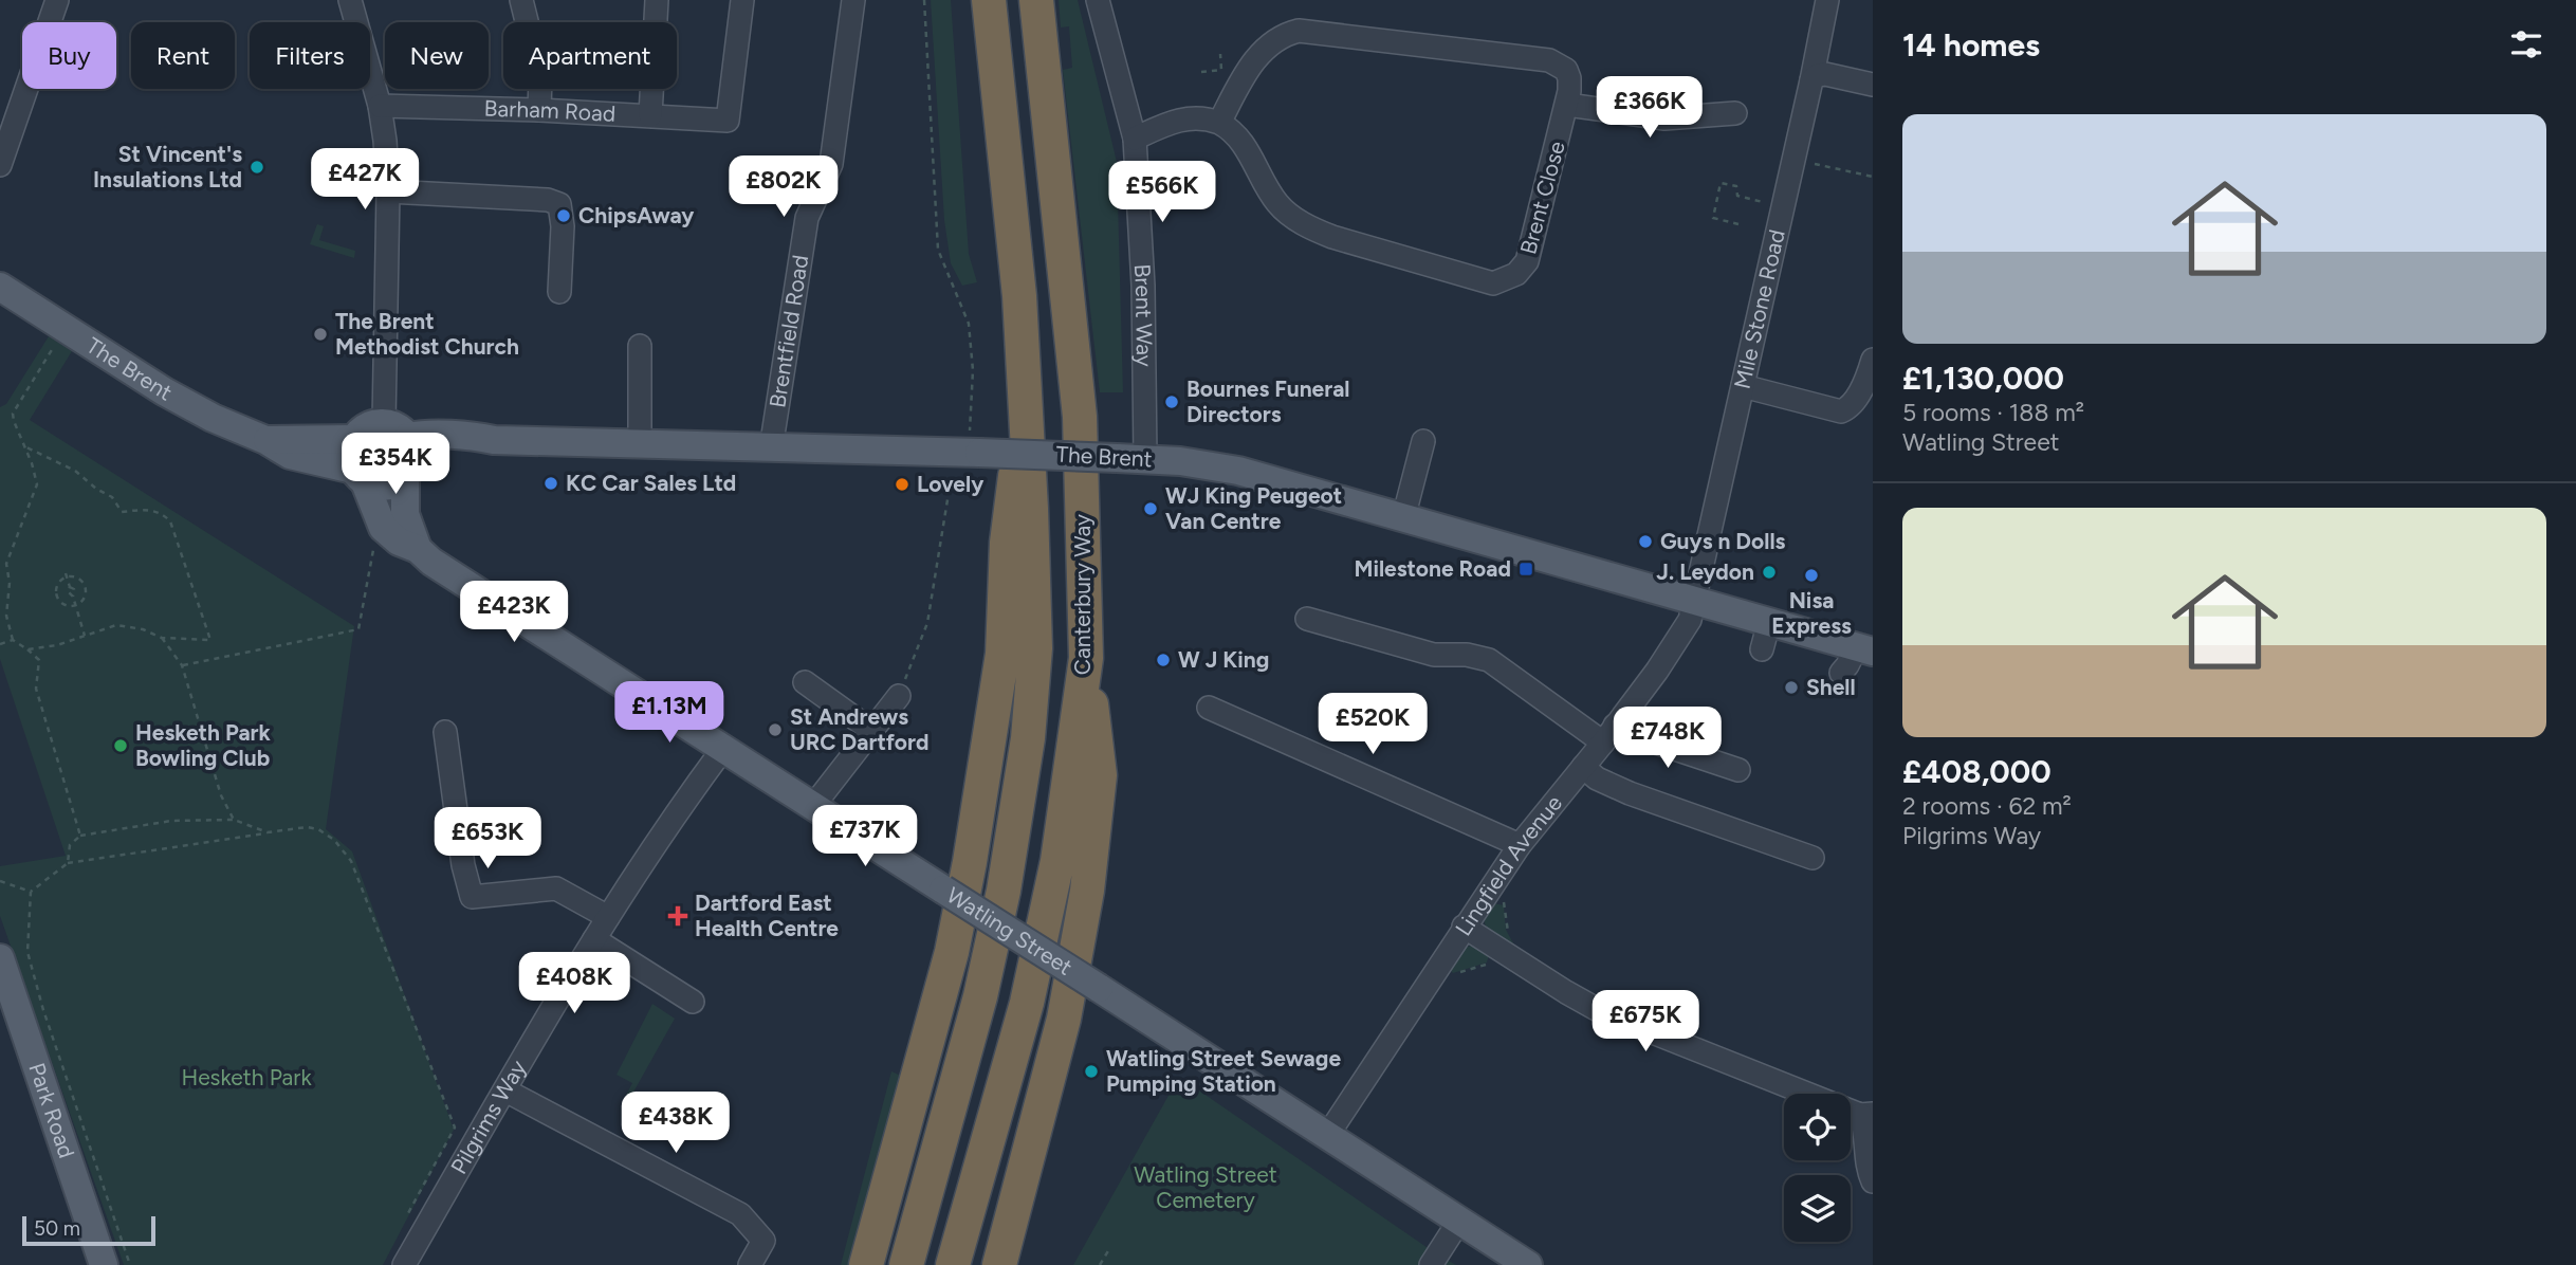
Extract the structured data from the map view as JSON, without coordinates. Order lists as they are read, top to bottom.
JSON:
{
  "streets": {
    "highway": ["Canterbury Way"],
    "main road": ["The Brent", "Watling Street", "Park Road"],
    "street": [
      "Barham Road",
      "Brent Close",
      "Mile Stone Road",
      "Brent Way",
      "Brentfield Road",
      "Lingfield Avenue",
      "Pilgrims Way"
    ]
  },
  "crossings": [
    ["Mile Stone Road", "The Brent"],
    ["Mile Stone Road", "Lingfield Avenue"],
    ["Brent Way", "The Brent"],
    ["Brentfield Road", "The Brent"],
    ["The Brent", "Lingfield Avenue"],
    ["The Brent", "Watling Street"],
    ["Lingfield Avenue", "Watling Street"],
    ["Watling Street", "Pilgrims Way"]
  ],
  "parks": ["Hesketh Park", "Watling Street Cemetery"],
  "places": {
    "other": [
      "St Vincent's Insulations Ltd",
      "ChipsAway",
      "The Brent Methodist Church",
      "Bournes Funeral Directors",
      "KC Car Sales Ltd",
      "Lovely",
      "WJ King Peugeot Van Centre",
      "Guys n Dolls",
      "J. Leydon",
      "Nisa Express",
      "W J King",
      "Shell",
      "St Andrews URC Dartford",
      "Hesketh Park Bowling Club",
      "Watling Street Sewage Pumping Station"
    ],
    "transit": ["Milestone Road"],
    "health": ["Dartford East Health Centre"]
  },
  "scale_bar": "50 m",
  "page": {
    "heading": "14 homes",
    "chip": [
      "Buy",
      "Rent",
      "Filters",
      "New",
      "Apartment"
    ],
    "price": [
      "£366K",
      "£427K",
      "£802K",
      "£566K",
      "£354K",
      "£423K",
      "£1.13M",
      "£520K",
      "£748K",
      "£737K",
      "£653K",
      "£408K",
      "£675K",
      "£438K"
    ],
    "list": [
      {
        "name": "£1,130,000",
        "note": "5 rooms · 188 m² · Watling Street"
      },
      {
        "name": "£408,000",
        "note": "2 rooms · 62 m² · Pilgrims Way"
      }
    ],
    "scale": "50 m"
  }
}
